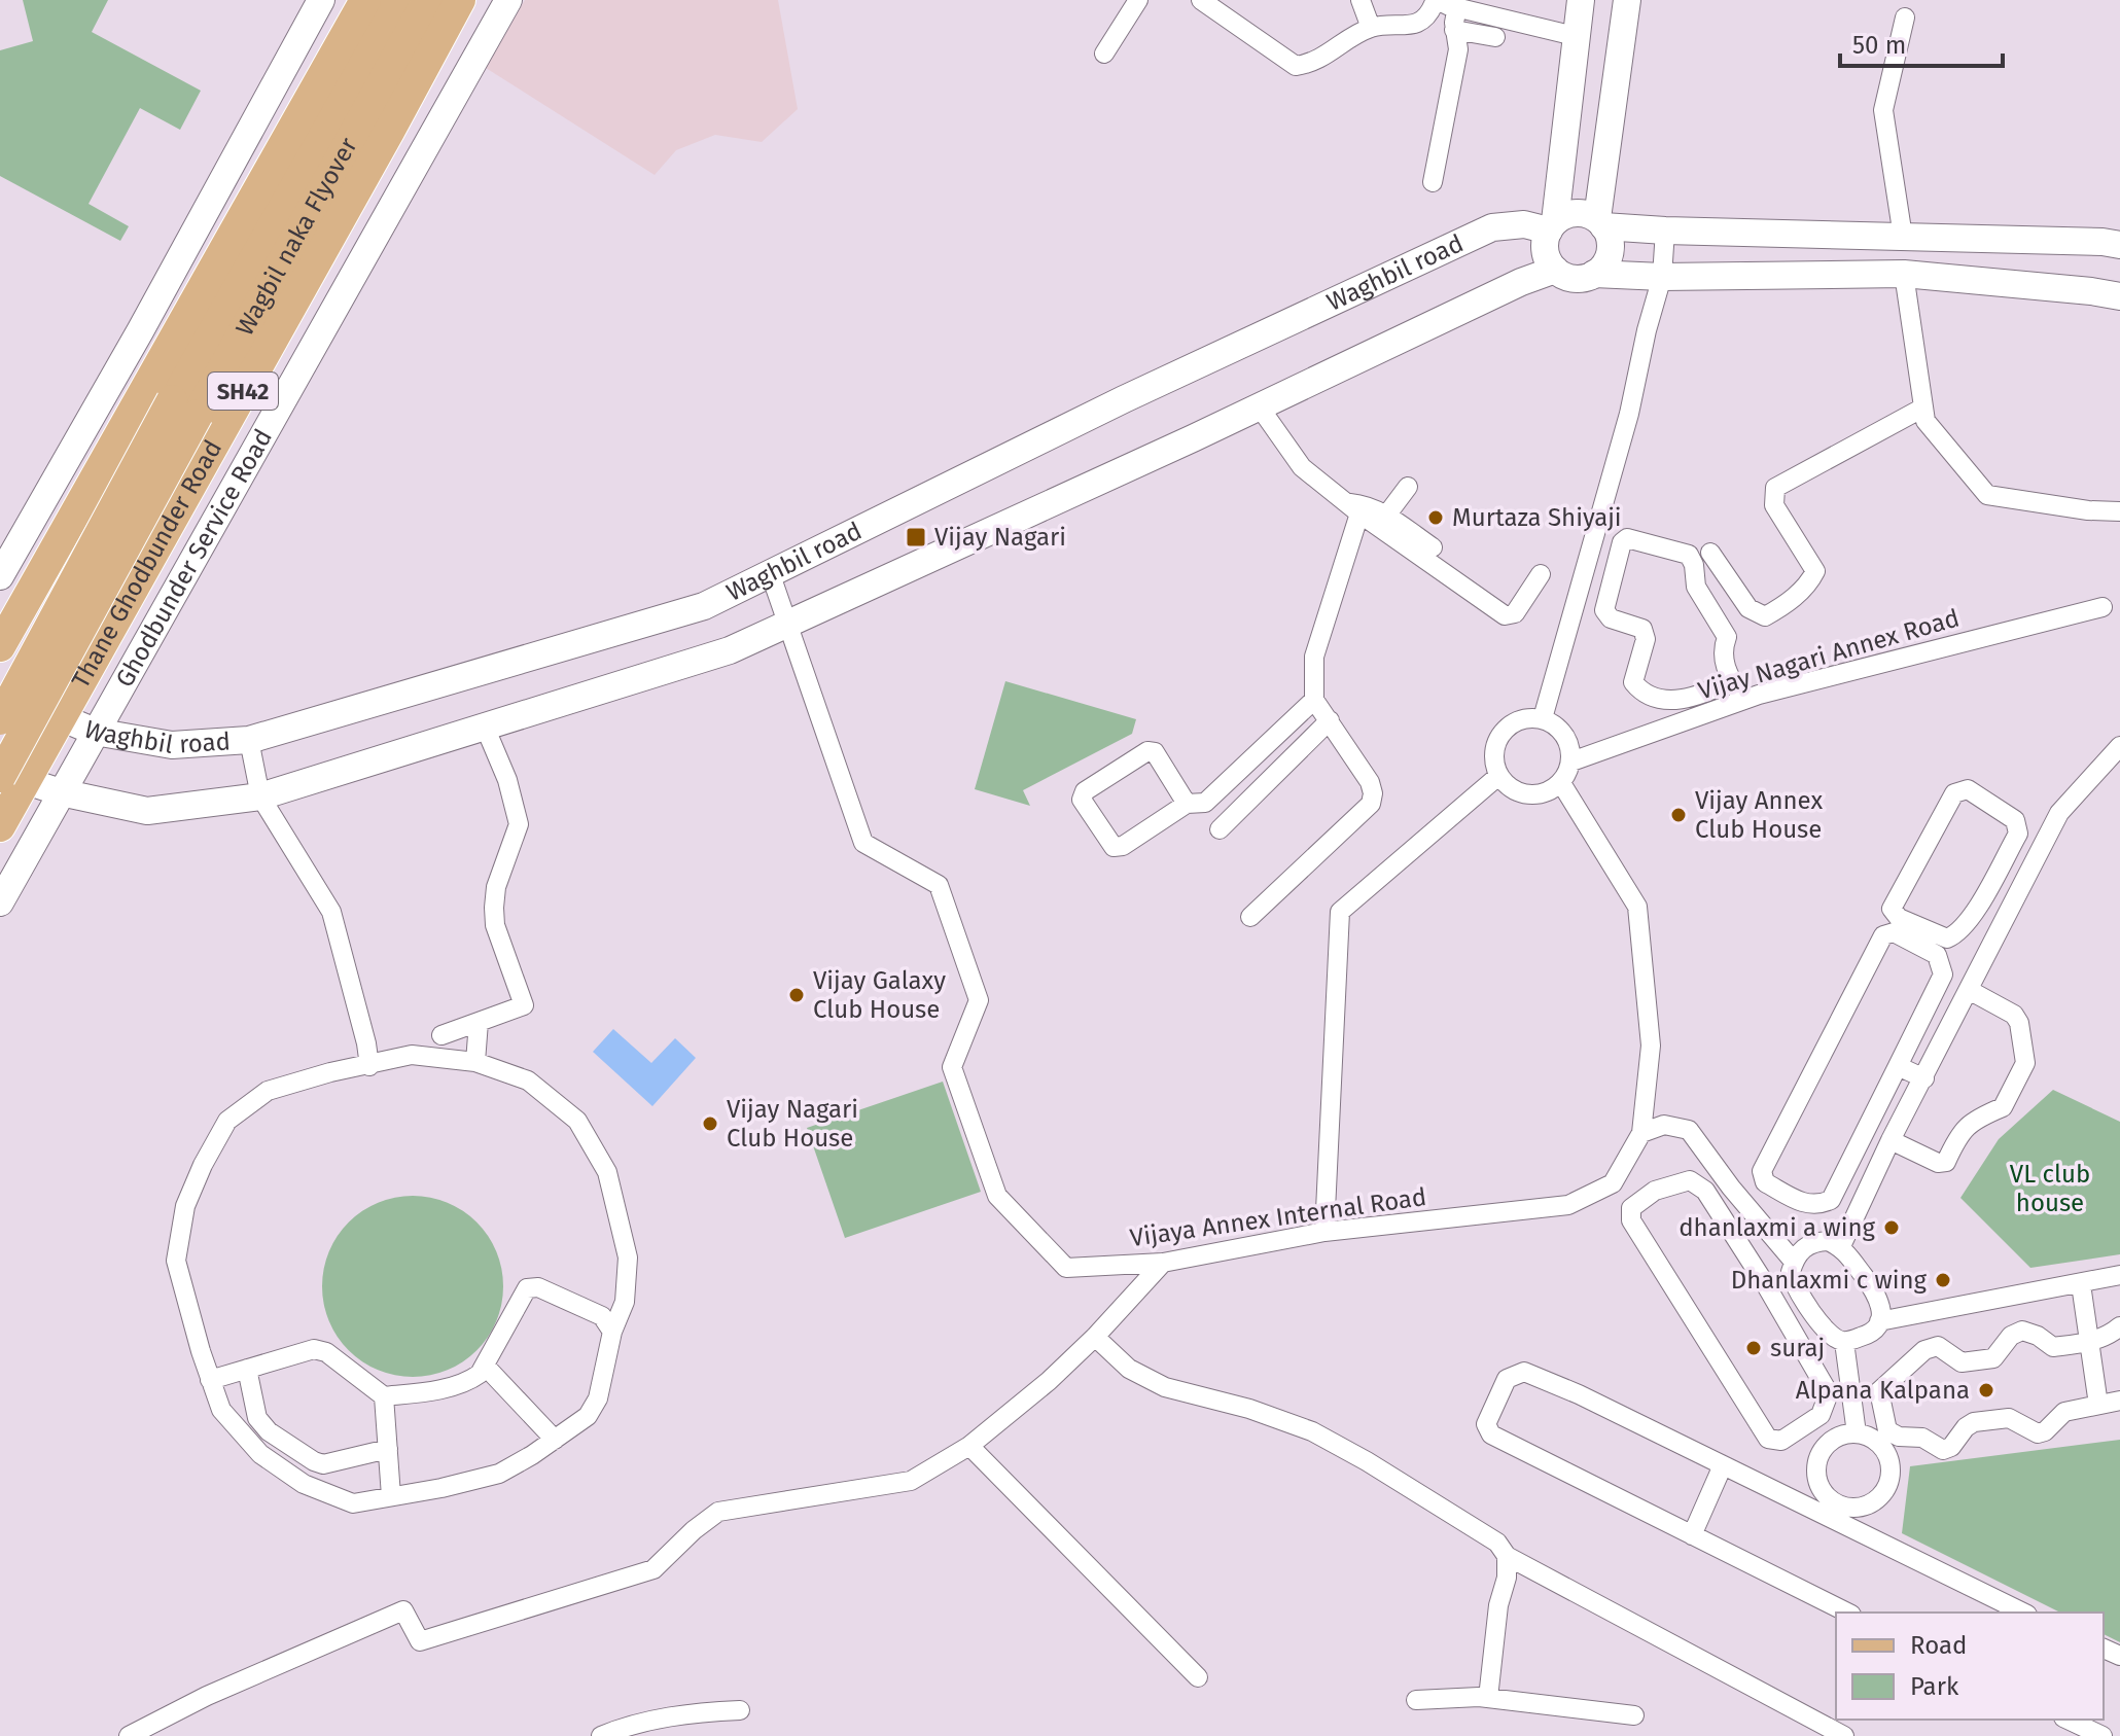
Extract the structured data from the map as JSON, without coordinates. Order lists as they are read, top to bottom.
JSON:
{
  "streets": {
    "main road": [
      "Wagbil naka Flyover",
      "Waghbil road",
      "SH42",
      "Ghodbunder Service Road",
      "Thane Ghodbunder Road"
    ],
    "street": ["Vijay Nagari Annex Road", "Vijaya Annex Internal Road"]
  },
  "crossings": [
    ["Wagbil naka Flyover", "Waghbil road"],
    ["Wagbil naka Flyover", "Thane Ghodbunder Road"],
    ["Waghbil road", "Ghodbunder Service Road"],
    ["Waghbil road", "Thane Ghodbunder Road"],
    ["Waghbil road", "Vijaya Annex Internal Road"],
    ["Vijay Nagari Annex Road", "Vijaya Annex Internal Road"]
  ],
  "parks": ["VL club house"],
  "places": {
    "other": [
      "Murtaza Shiyaji",
      "Vijay Annex Club House",
      "Vijay Galaxy Club House",
      "Vijay Nagari Club House",
      "dhanlaxmi a wing",
      "Dhanlaxmi c wing",
      "suraj",
      "Alpana Kalpana"
    ],
    "transit": ["Vijay Nagari"]
  },
  "legend": ["Road", "Park"],
  "scale_bar": "50 m"
}
